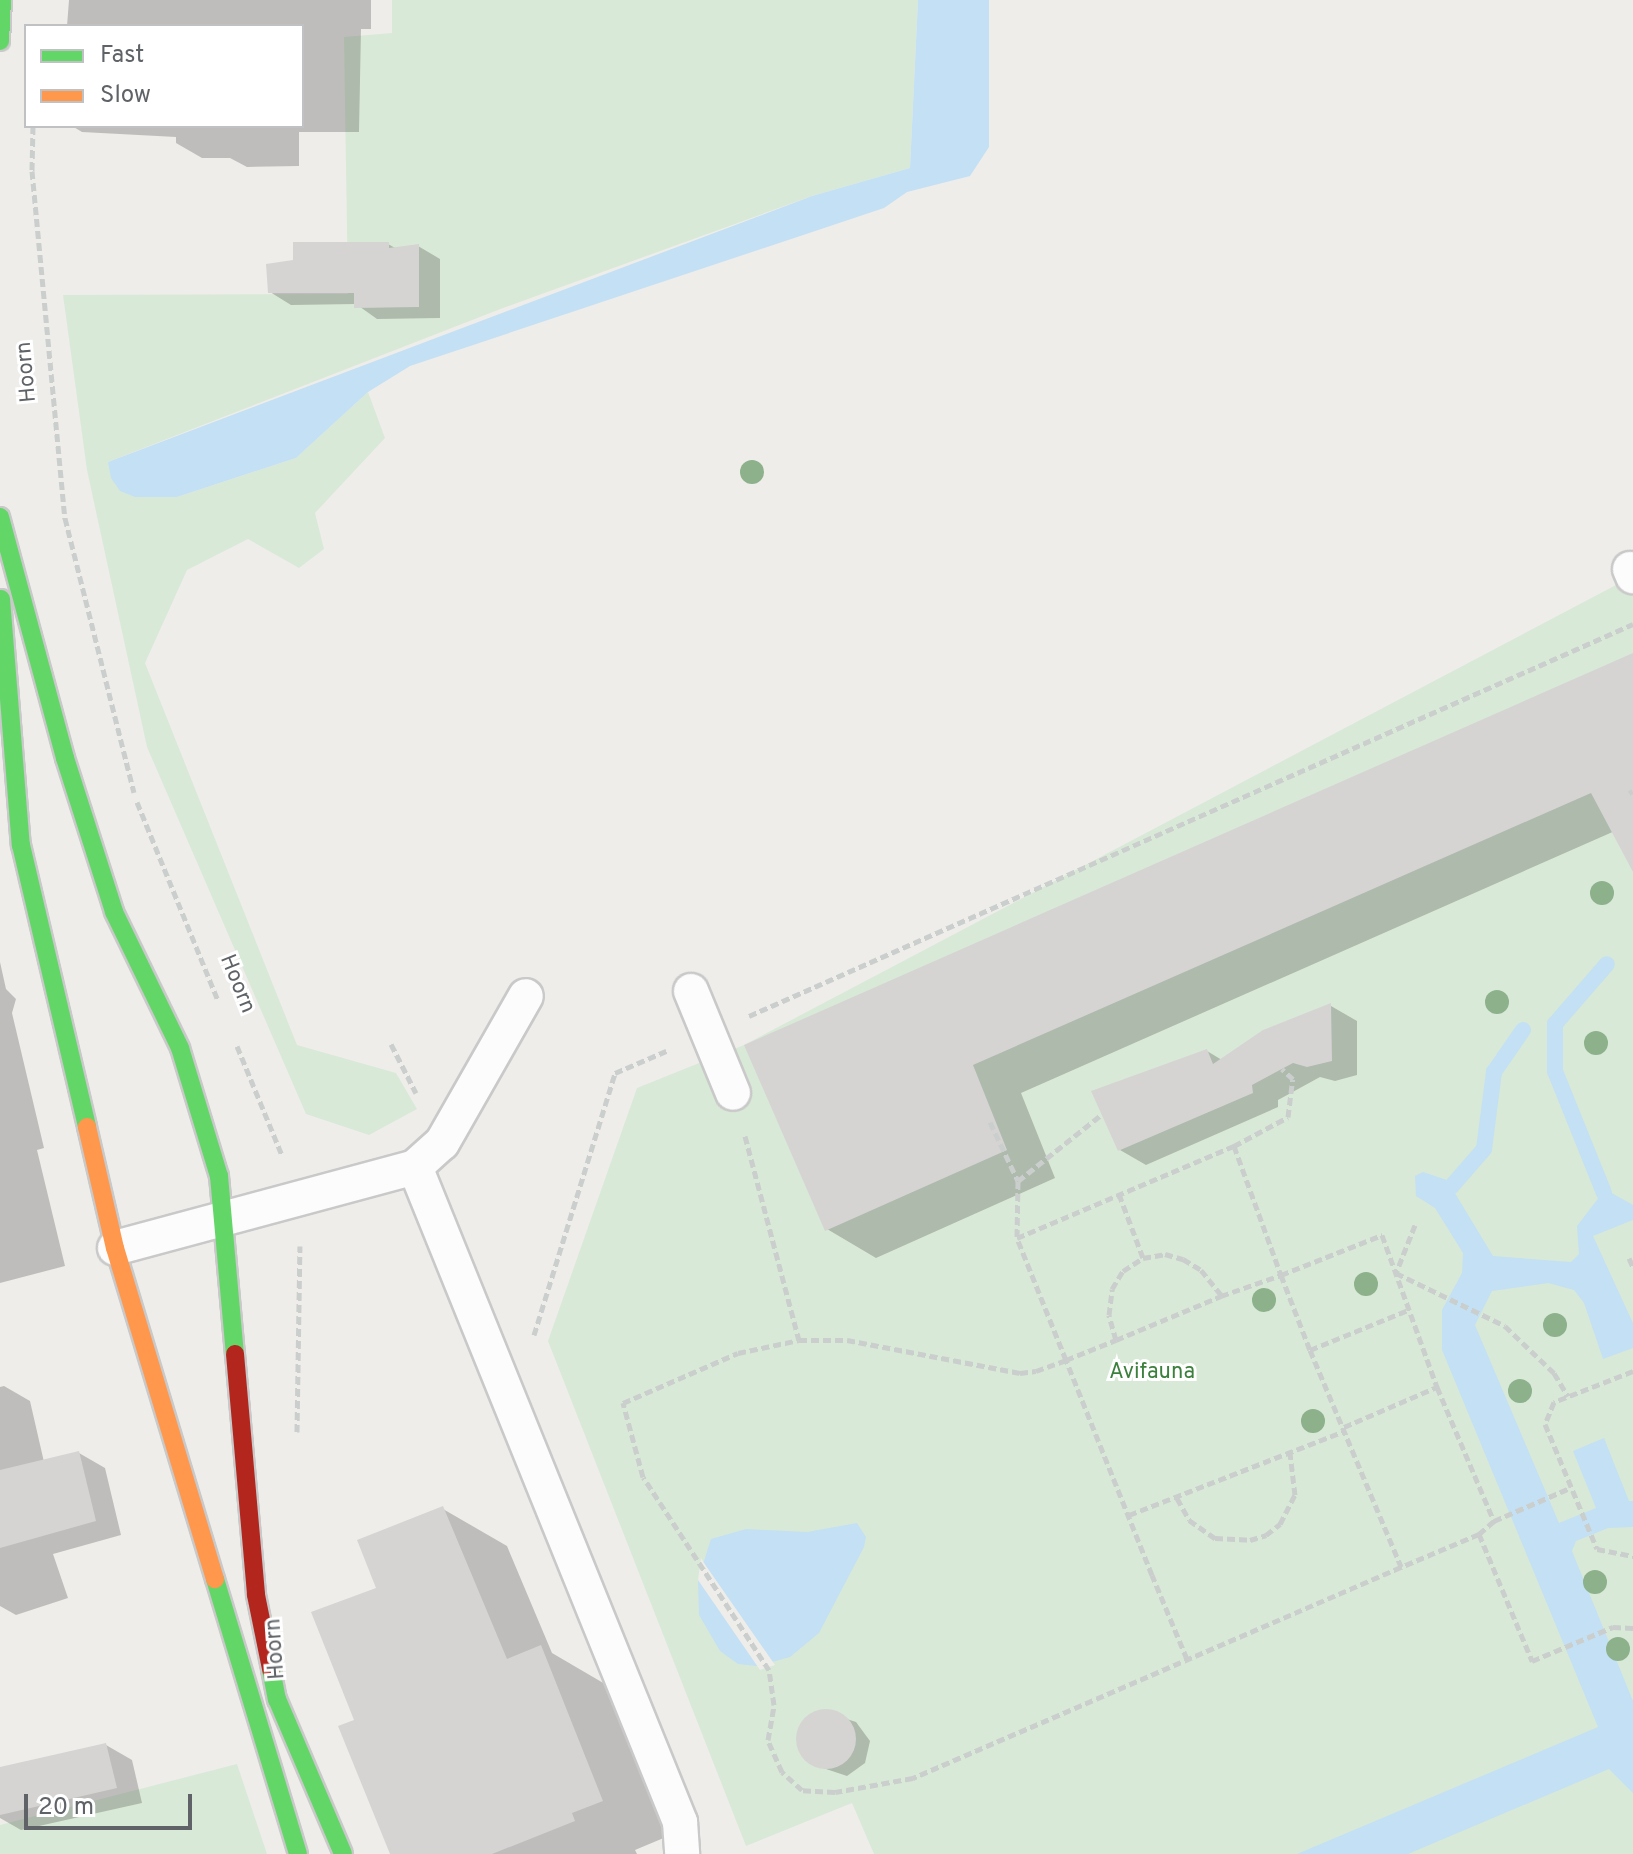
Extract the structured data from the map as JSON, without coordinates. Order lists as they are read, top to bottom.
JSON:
{
  "streets": {
    "main road": ["Hoorn"]
  },
  "parks": ["Avifauna"],
  "legend": ["Fast", "Slow"],
  "scale_bar": "20 m"
}
